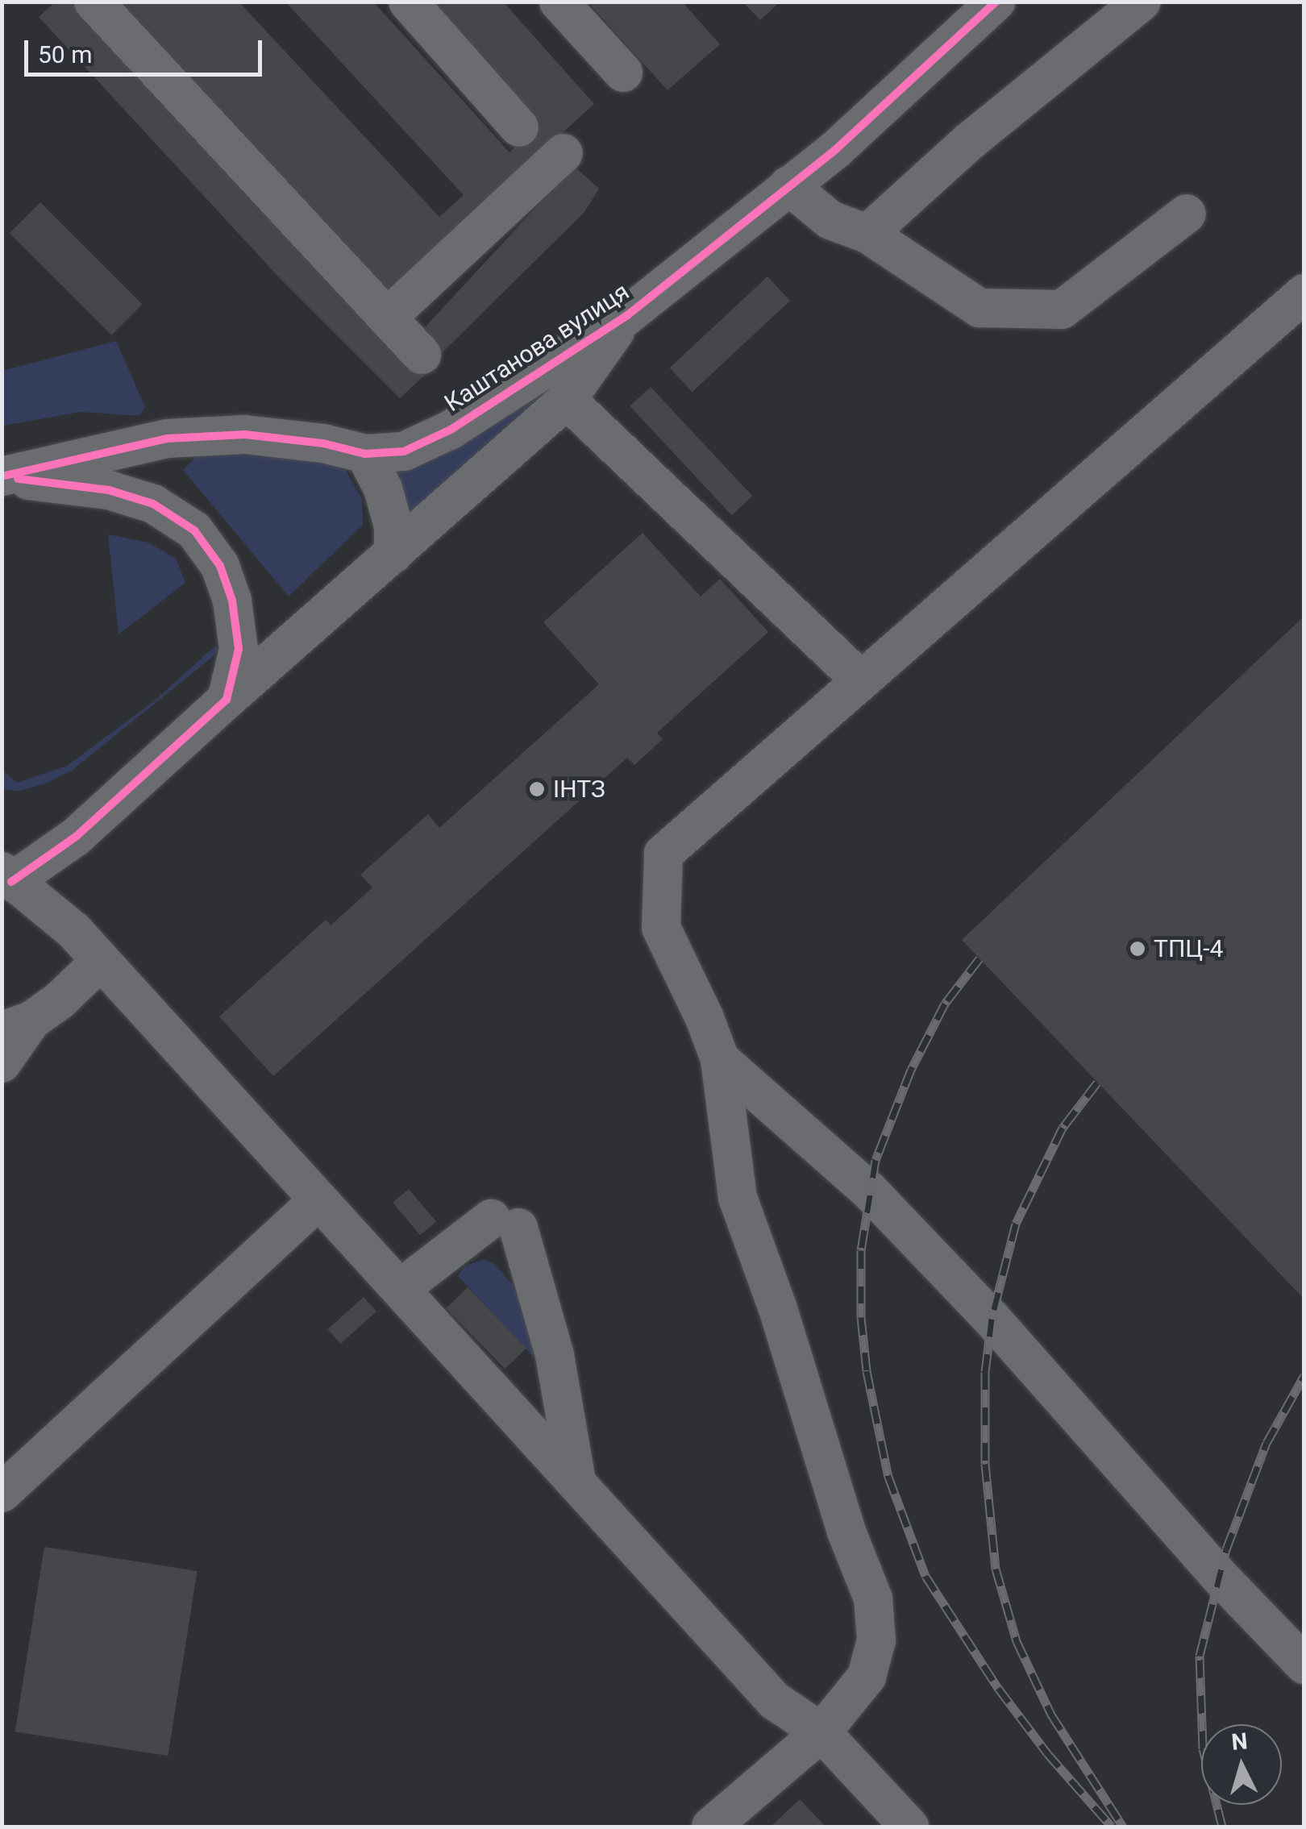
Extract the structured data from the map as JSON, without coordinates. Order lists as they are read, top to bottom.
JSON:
{
  "streets": {
    "street": ["Каштанова вулиця"]
  },
  "places": ["ІНТЗ", "ТПЦ-4"],
  "scale_bar": "50 m",
  "north": "top"
}
